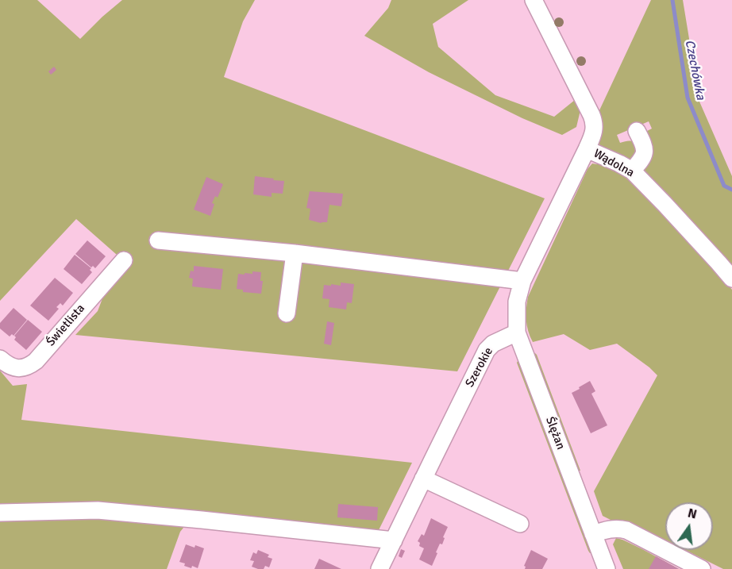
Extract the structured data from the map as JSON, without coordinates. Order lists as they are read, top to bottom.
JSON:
{
  "streets": {
    "street": [
      "Wądolna",
      "Świetlista",
      "Szerokie",
      "Ślężan"
    ]
  },
  "crossings": [
    ["Szerokie", "Ślężan"]
  ],
  "water": ["Czechówka"],
  "north": "top"
}
